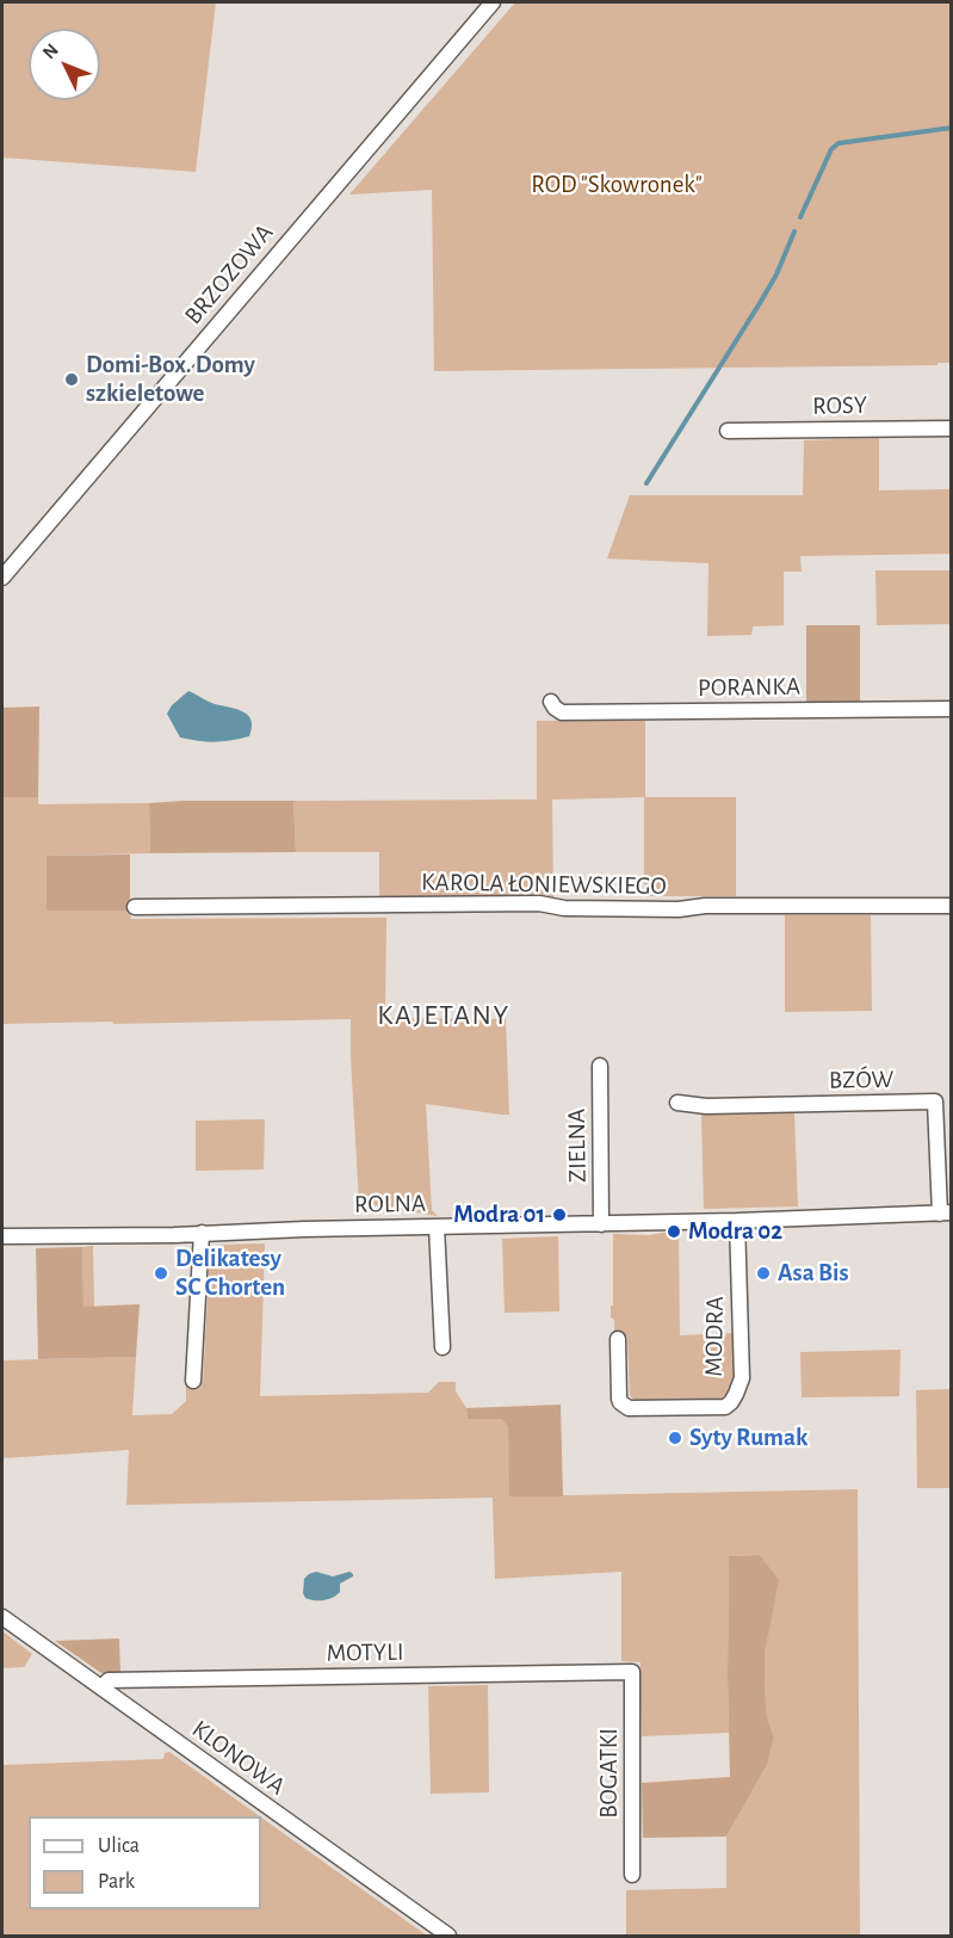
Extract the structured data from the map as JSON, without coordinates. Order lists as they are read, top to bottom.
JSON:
{
  "streets": {
    "street": [
      "BRZOZOWA",
      "ROSY",
      "PORANKA",
      "KAROLA ŁONIEWSKIEGO",
      "BZÓW",
      "ZIELNA",
      "ROLNA",
      "MODRA",
      "MOTYLI",
      "KLONOWA",
      "BOGATKI"
    ]
  },
  "crossings": [
    ["BZÓW", "ROLNA"],
    ["ZIELNA", "ROLNA"],
    ["ROLNA", "MODRA"],
    ["MOTYLI", "KLONOWA"],
    ["MOTYLI", "BOGATKI"]
  ],
  "districts": ["KAJETANY"],
  "parks": ["ROD \"Skowronek\""],
  "places": [
    "Domi-Box. Domy szkieletowe",
    "Modra 01",
    "Modra 02",
    "Delikatesy SC Chorten",
    "Asa Bis",
    "Syty Rumak"
  ],
  "legend": ["Ulica", "Park"],
  "north": "top left"
}
